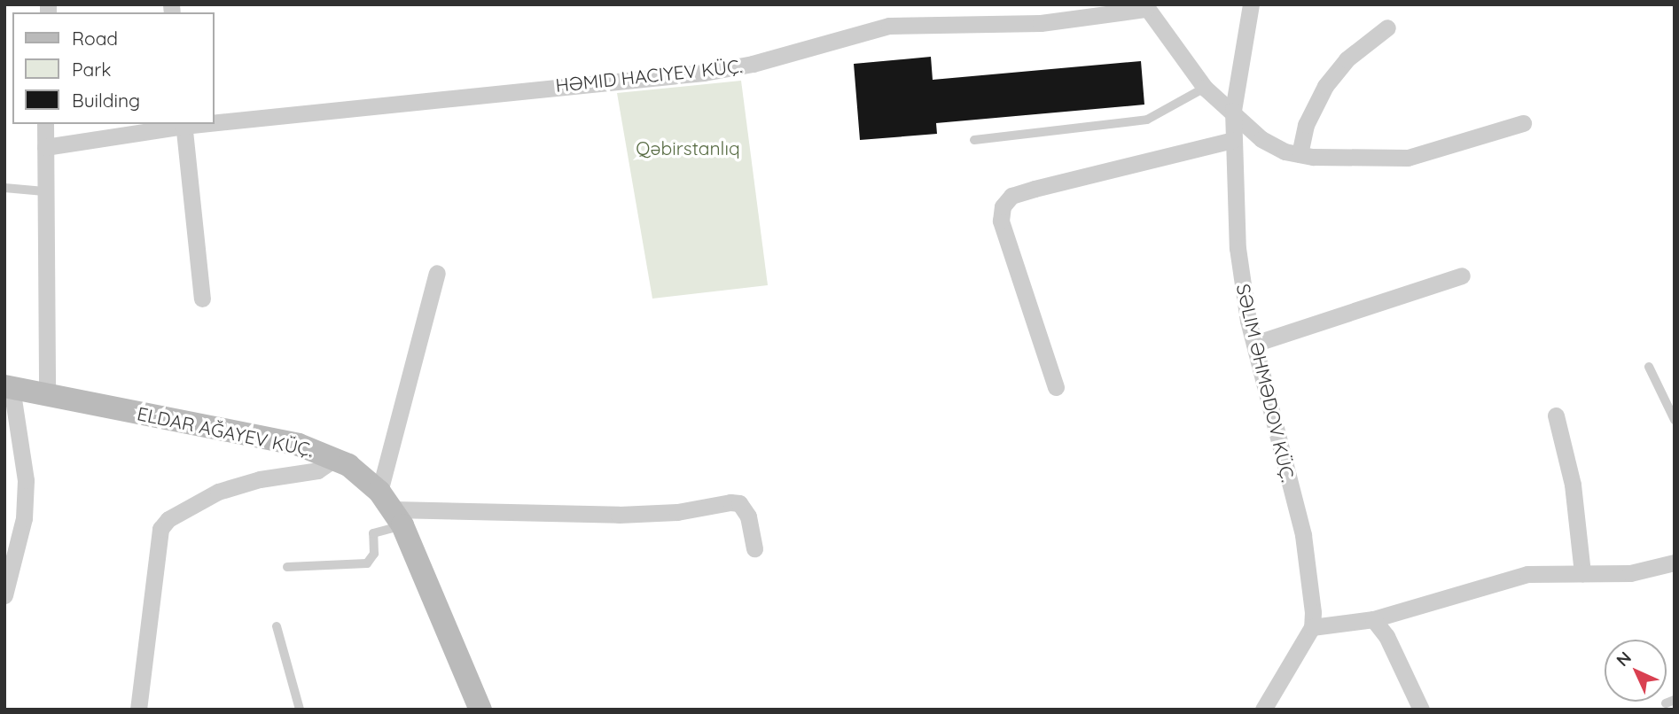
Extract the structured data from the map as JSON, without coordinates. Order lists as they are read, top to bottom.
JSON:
{
  "streets": {
    "main road": ["ELDAR AĞAYEV KÜÇ."],
    "street": ["SƏLIM ƏHMƏDOV KÜÇ."]
  },
  "parks": ["Qəbirstanlıq"],
  "legend": ["Road", "Park", "Building"],
  "north": "top left"
}
